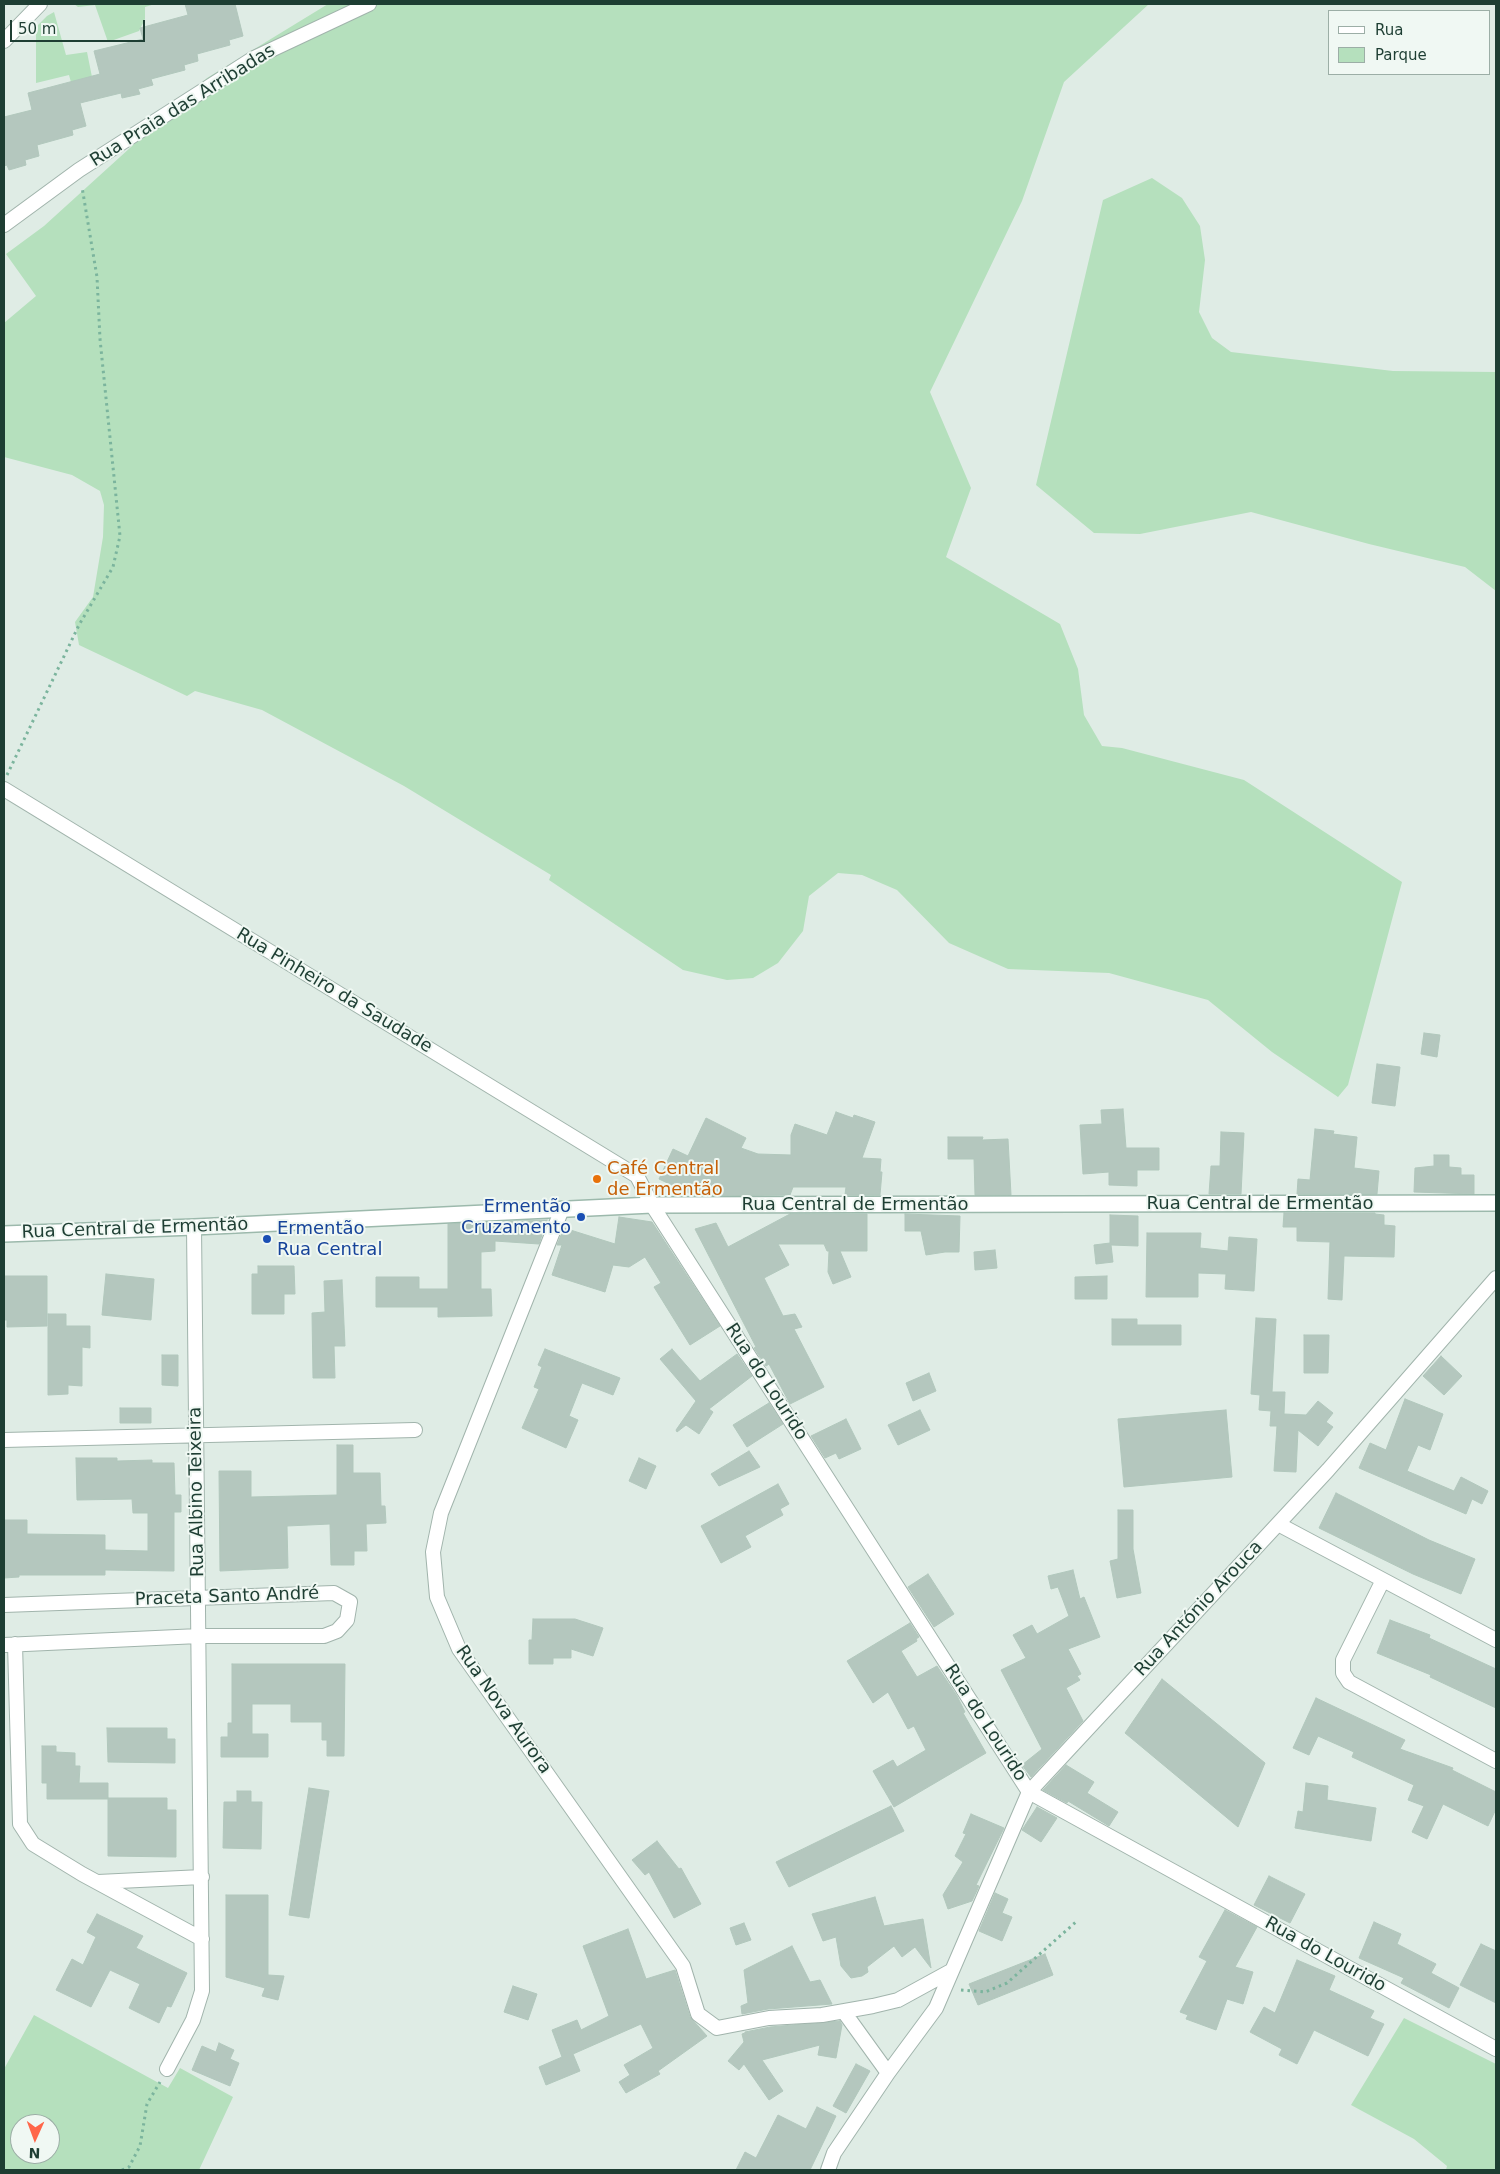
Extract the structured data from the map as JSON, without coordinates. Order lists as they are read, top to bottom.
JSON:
{
  "streets": {
    "street": [
      "Rua Praia das Arribadas",
      "Rua Pinheiro da Saudade",
      "Rua Central de Ermentão",
      "Rua do Lourido",
      "Rua Albino Teixeira",
      "Praceta Santo André",
      "Rua António Arouca",
      "Rua Nova Aurora"
    ]
  },
  "crossings": [
    ["Rua Pinheiro da Saudade", "Rua Central de Ermentão"],
    ["Rua Pinheiro da Saudade", "Rua do Lourido"],
    ["Rua Central de Ermentão", "Rua do Lourido"],
    ["Rua Central de Ermentão", "Rua Albino Teixeira"],
    ["Rua Central de Ermentão", "Rua Nova Aurora"],
    ["Rua do Lourido", "Rua António Arouca"],
    ["Rua Albino Teixeira", "Praceta Santo André"],
    ["Rua António Arouca", "Rua Nova Aurora"]
  ],
  "places": ["Café Central de Ermentão", "Ermentão Cruzamento", "Ermentão Rua Central"],
  "legend": ["Rua", "Parque"],
  "scale_bar": "50 m",
  "north": "bottom"
}
